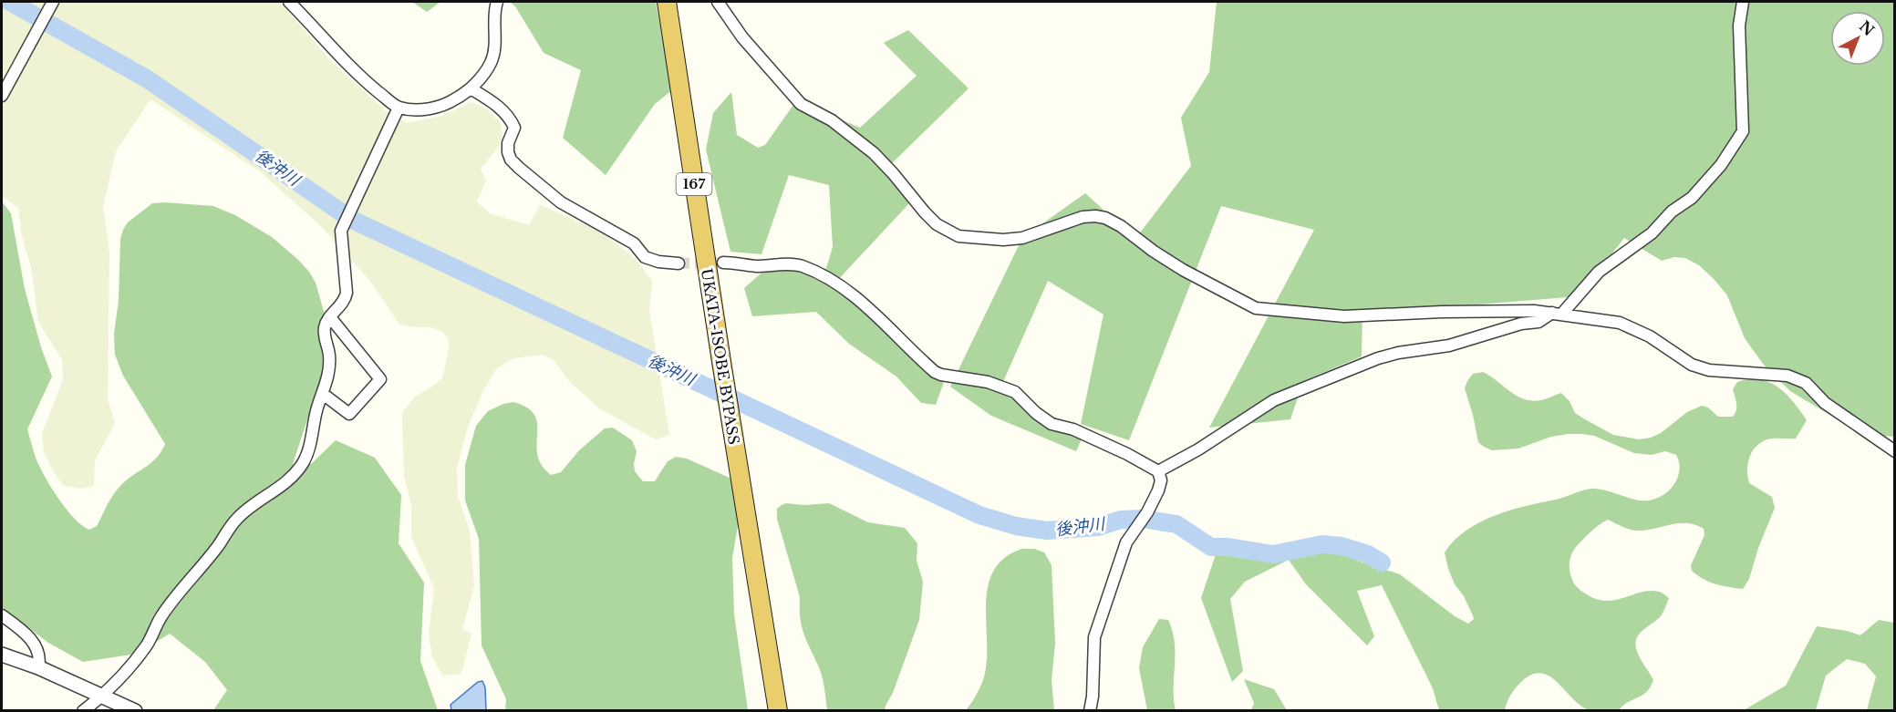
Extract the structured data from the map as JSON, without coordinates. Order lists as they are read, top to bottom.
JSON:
{
  "streets": {
    "highway": ["167", "UKATA-ISOBE BYPASS"]
  },
  "water": ["後沖川"],
  "north": "top right"
}
